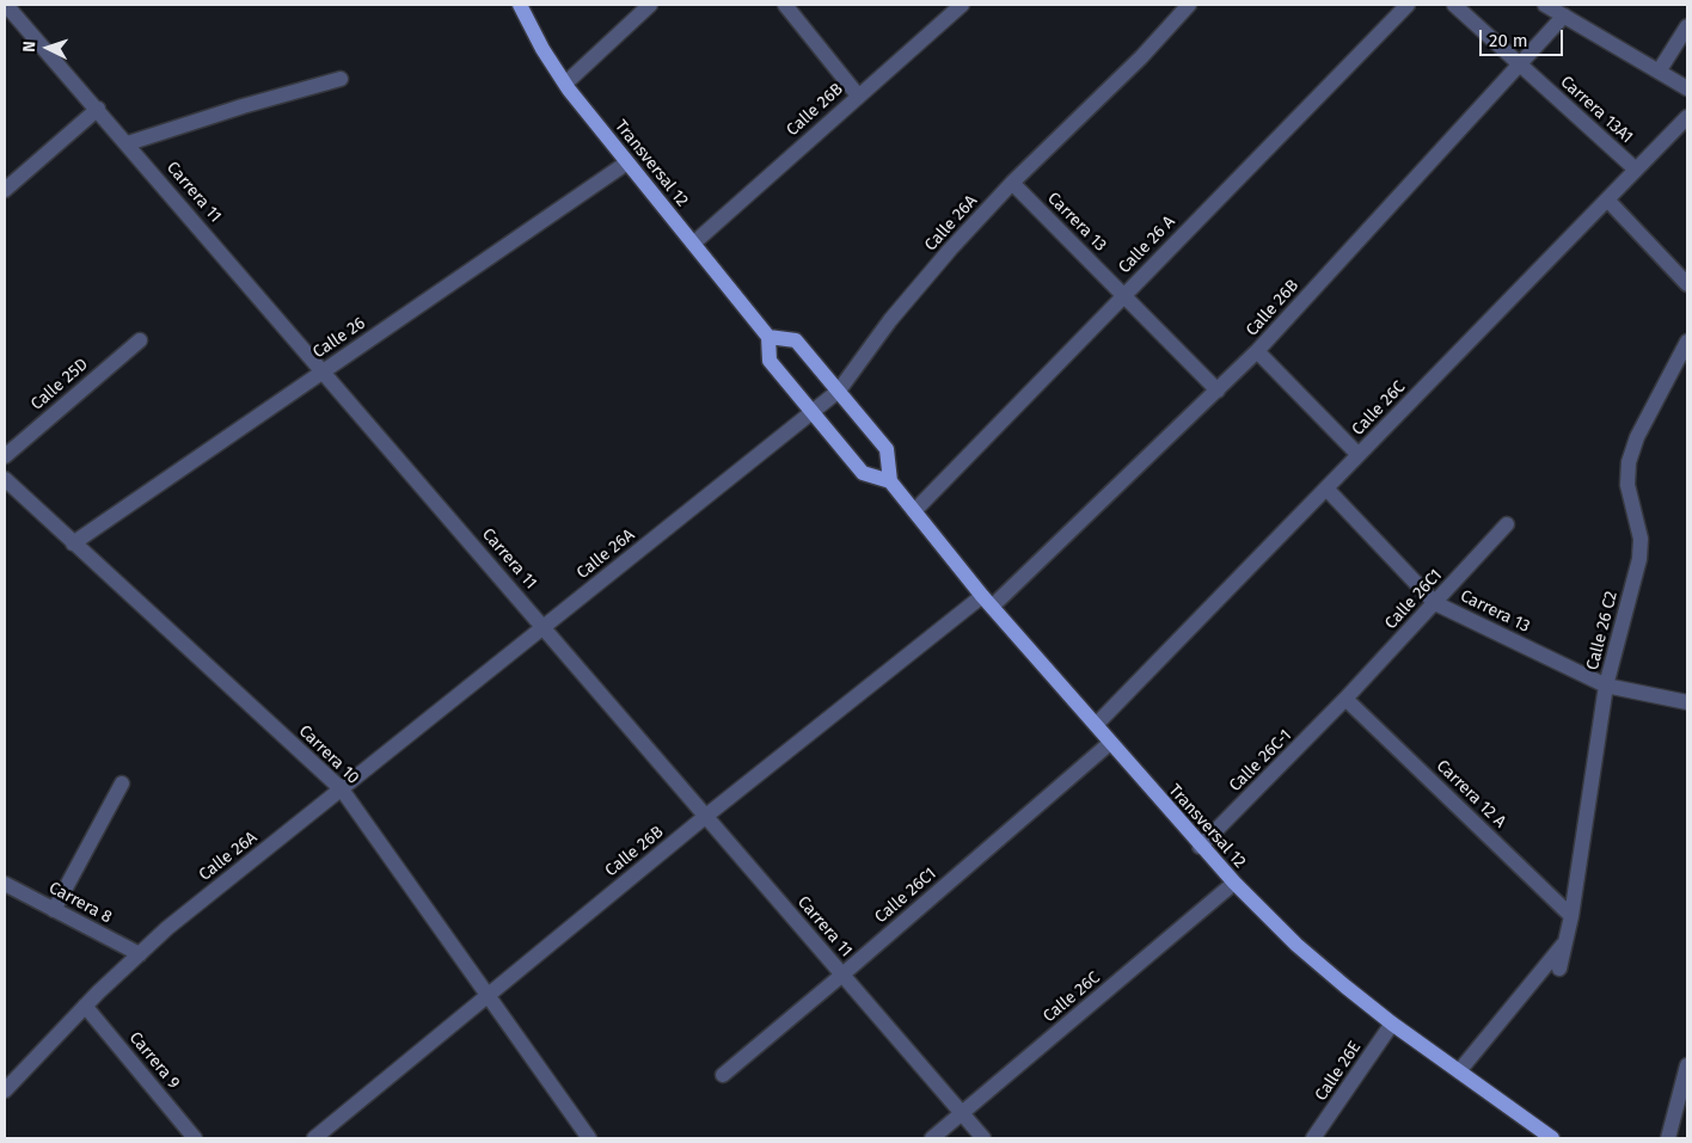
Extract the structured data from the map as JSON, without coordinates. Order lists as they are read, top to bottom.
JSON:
{
  "streets": {
    "main road": ["Transversal 12"],
    "street": [
      "Calle 26B",
      "Carrera 13A1",
      "Carrera 11",
      "Carrera 13",
      "Calle 26A",
      "Calle 26 A",
      "Calle 26",
      "Calle 25D",
      "Calle 26C",
      "Calle 26C1",
      "Calle 26 C2",
      "Carrera 10",
      "Calle 26C-1",
      "Carrera 12 A",
      "Carrera 8",
      "Carrera 9",
      "Calle 26E"
    ]
  },
  "crossings": [
    ["Calle 26B", "Carrera 13A1"],
    ["Calle 26B", "Transversal 12"],
    ["Calle 26B", "Carrera 11"],
    ["Calle 26B", "Carrera 13"],
    ["Calle 26B", "Carrera 10"],
    ["Carrera 13A1", "Calle 26C"],
    ["Transversal 12", "Calle 26A"],
    ["Transversal 12", "Calle 26 A"],
    ["Transversal 12", "Calle 26"],
    ["Transversal 12", "Calle 26C"],
    ["Transversal 12", "Calle 26C1"],
    ["Transversal 12", "Calle 26 C2"],
    ["Transversal 12", "Calle 26C-1"],
    ["Transversal 12", "Calle 26E"],
    ["Carrera 11", "Calle 26A"],
    ["Carrera 11", "Calle 26"],
    ["Carrera 11", "Calle 26C"],
    ["Carrera 11", "Calle 26C1"],
    ["Carrera 13", "Calle 26A"],
    ["Carrera 13", "Calle 26 A"],
    ["Carrera 13", "Calle 26C"],
    ["Carrera 13", "Calle 26C1"],
    ["Carrera 13", "Calle 26 C2"],
    ["Calle 26A", "Carrera 10"],
    ["Calle 26A", "Carrera 8"],
    ["Calle 26A", "Carrera 9"],
    ["Calle 26", "Carrera 10"],
    ["Calle 26C1", "Calle 26C-1"],
    ["Calle 26C1", "Carrera 12 A"],
    ["Calle 26 C2", "Carrera 12 A"],
    ["Calle 26C-1", "Carrera 12 A"]
  ],
  "scale_bar": "20 m",
  "north": "left"
}
